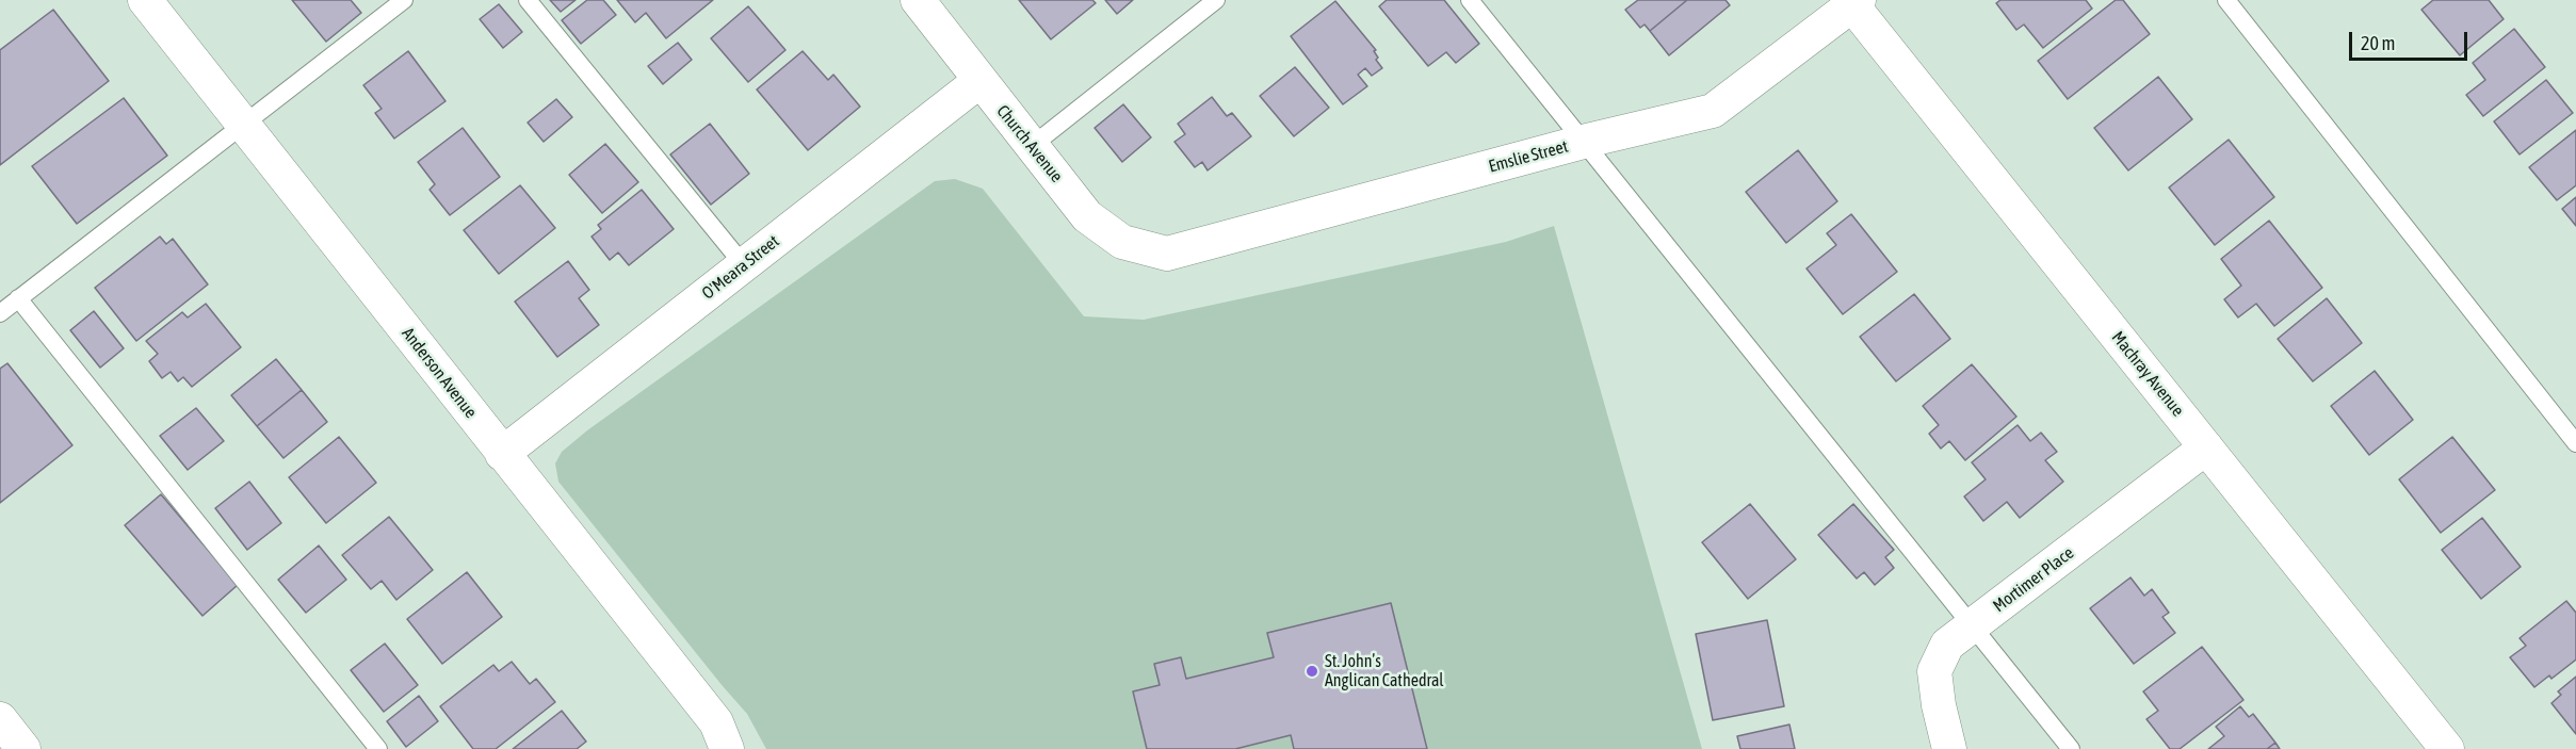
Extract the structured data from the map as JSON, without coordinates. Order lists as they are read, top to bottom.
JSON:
{
  "streets": {
    "street": [
      "Church Avenue",
      "Emslie Street",
      "O'Meara Street",
      "Anderson Avenue",
      "Machray Avenue",
      "Mortimer Place"
    ]
  },
  "crossings": [
    ["Church Avenue", "Emslie Street"],
    ["Church Avenue", "O'Meara Street"],
    ["Emslie Street", "Machray Avenue"],
    ["O'Meara Street", "Anderson Avenue"],
    ["Machray Avenue", "Mortimer Place"]
  ],
  "places": ["St. John’s Anglican Cathedral"],
  "scale_bar": "20 m"
}
